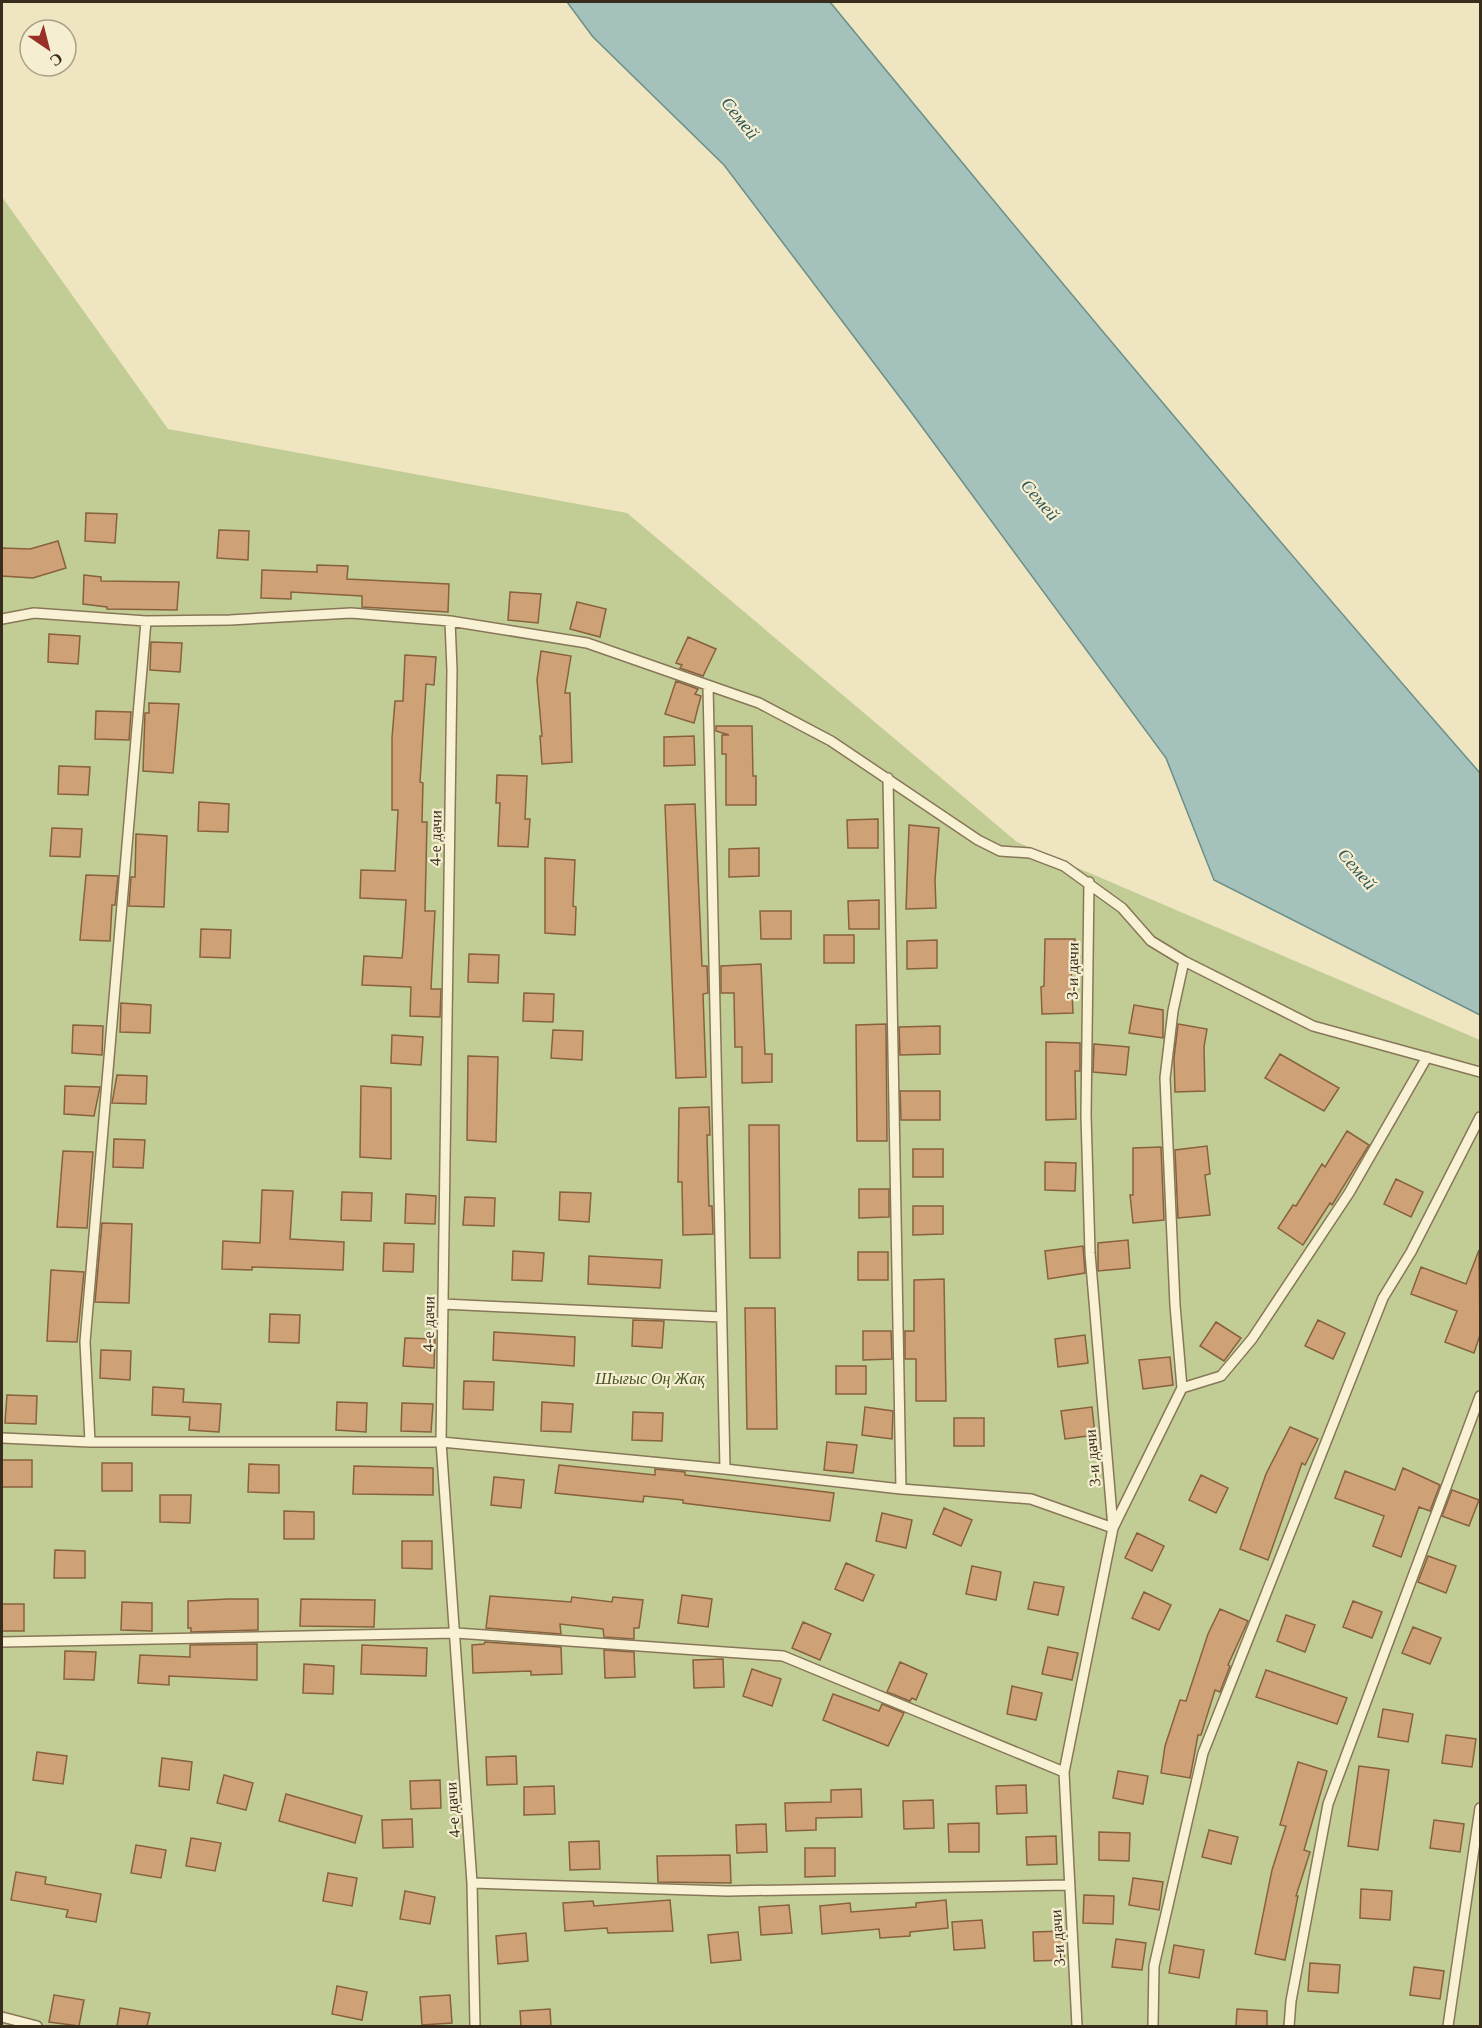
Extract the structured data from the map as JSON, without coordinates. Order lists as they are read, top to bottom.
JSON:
{
  "streets": {
    "lane": ["4-е дачи", "3-и дачи"]
  },
  "water": ["Семей"],
  "parks": ["Шығыс Оң Жақ"],
  "north": "bottom right"
}
